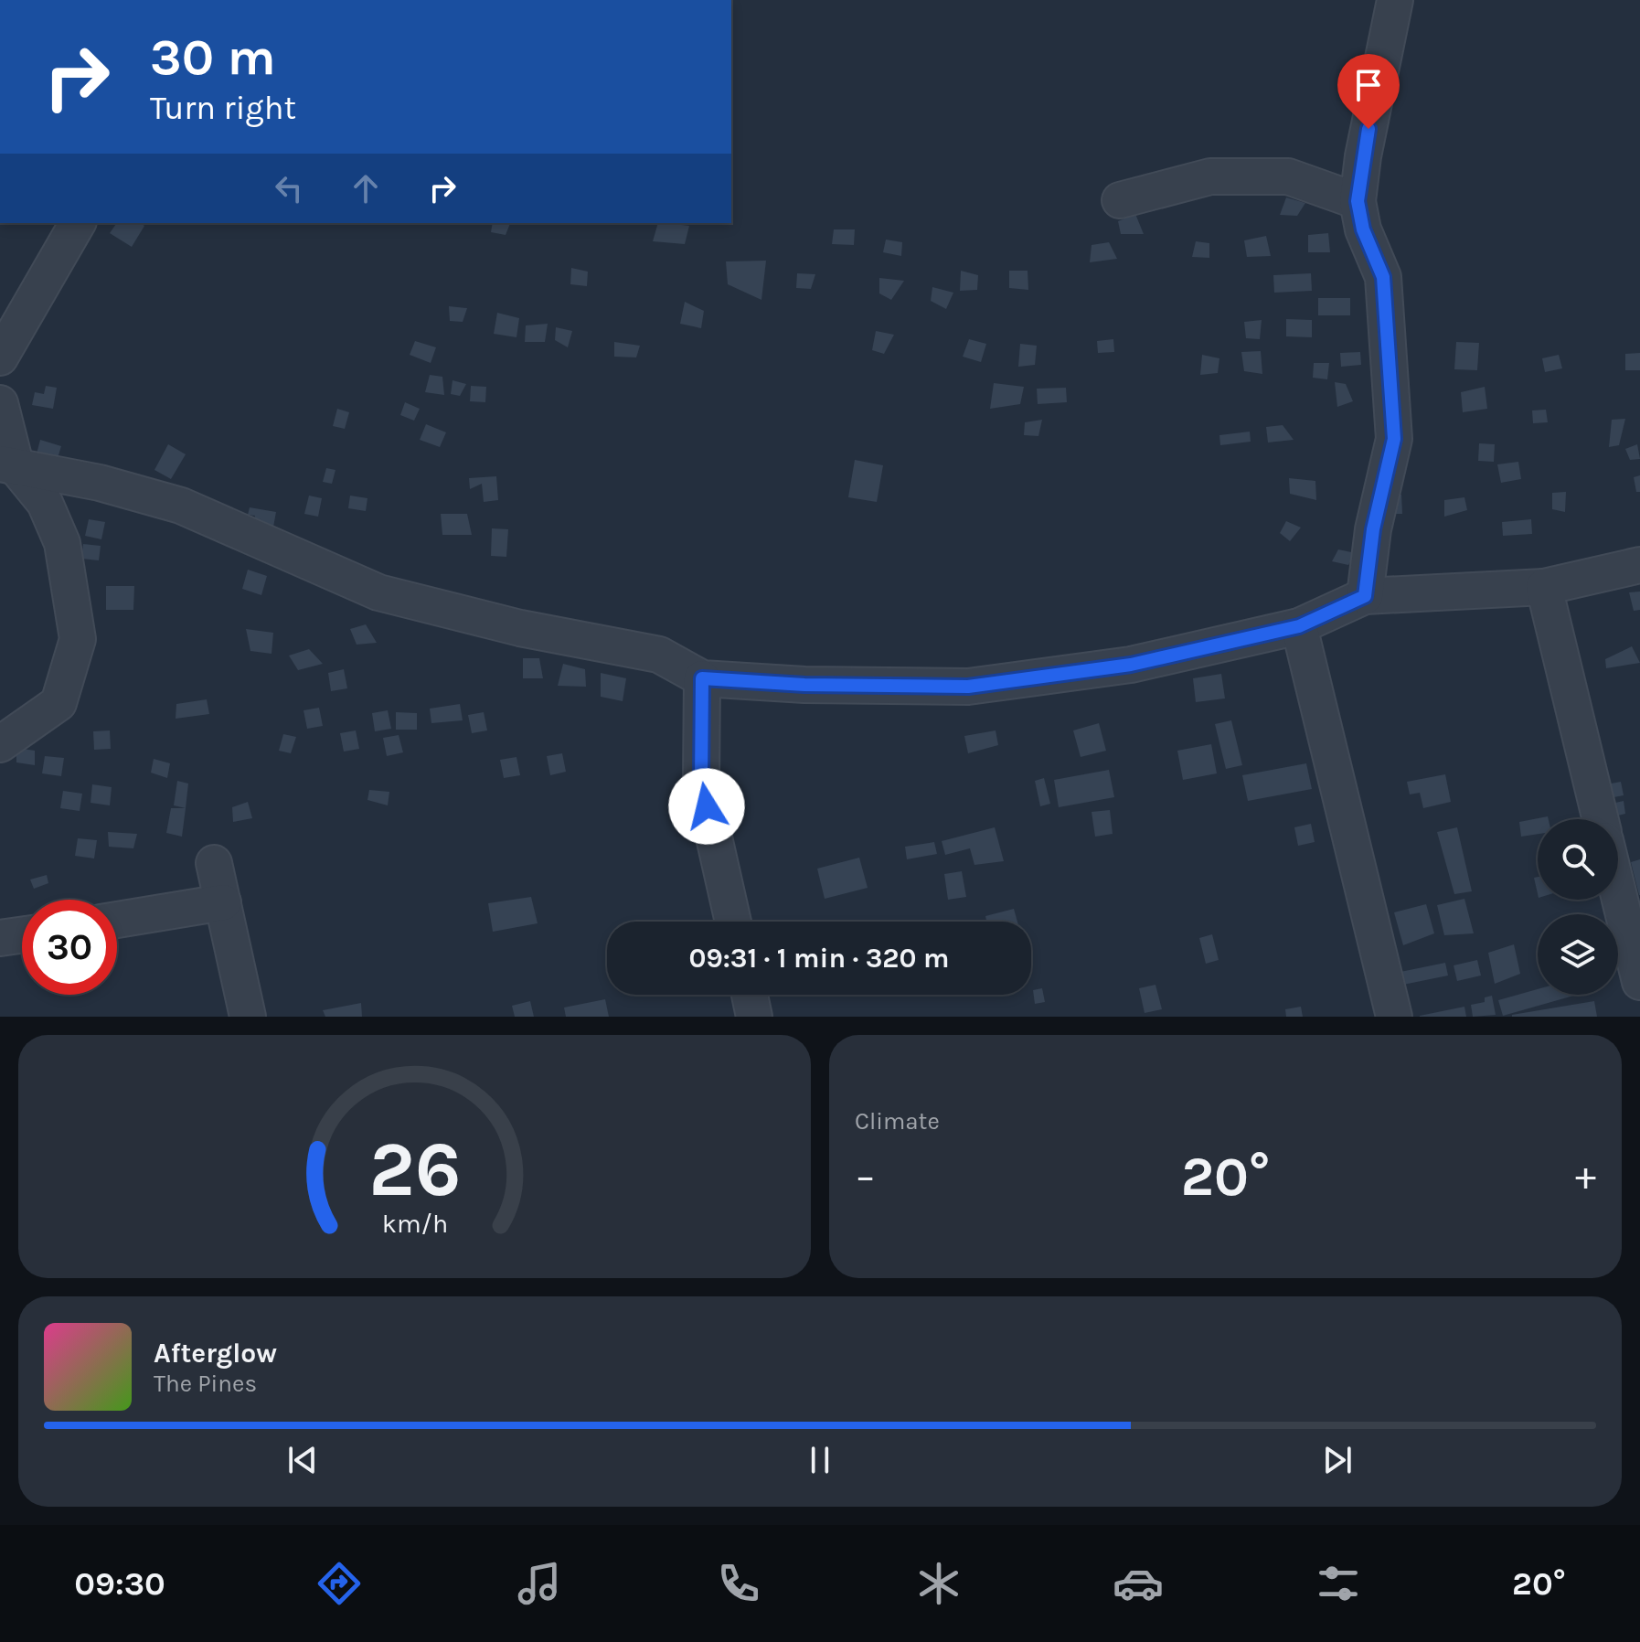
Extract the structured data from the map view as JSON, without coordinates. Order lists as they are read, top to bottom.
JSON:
{
  "page": {
    "turn": ["30 m", "Turn right"],
    "limit": "30",
    "trip": "09:31 · 1 min · 320 m",
    "tile": "Climate",
    "heat": ["−", "20°", "+"],
    "song": ["Afterglow", "The Pines"],
    "tabs": ["09:30", "20°"],
    "gauge": ["26", "km/h"]
  }
}
